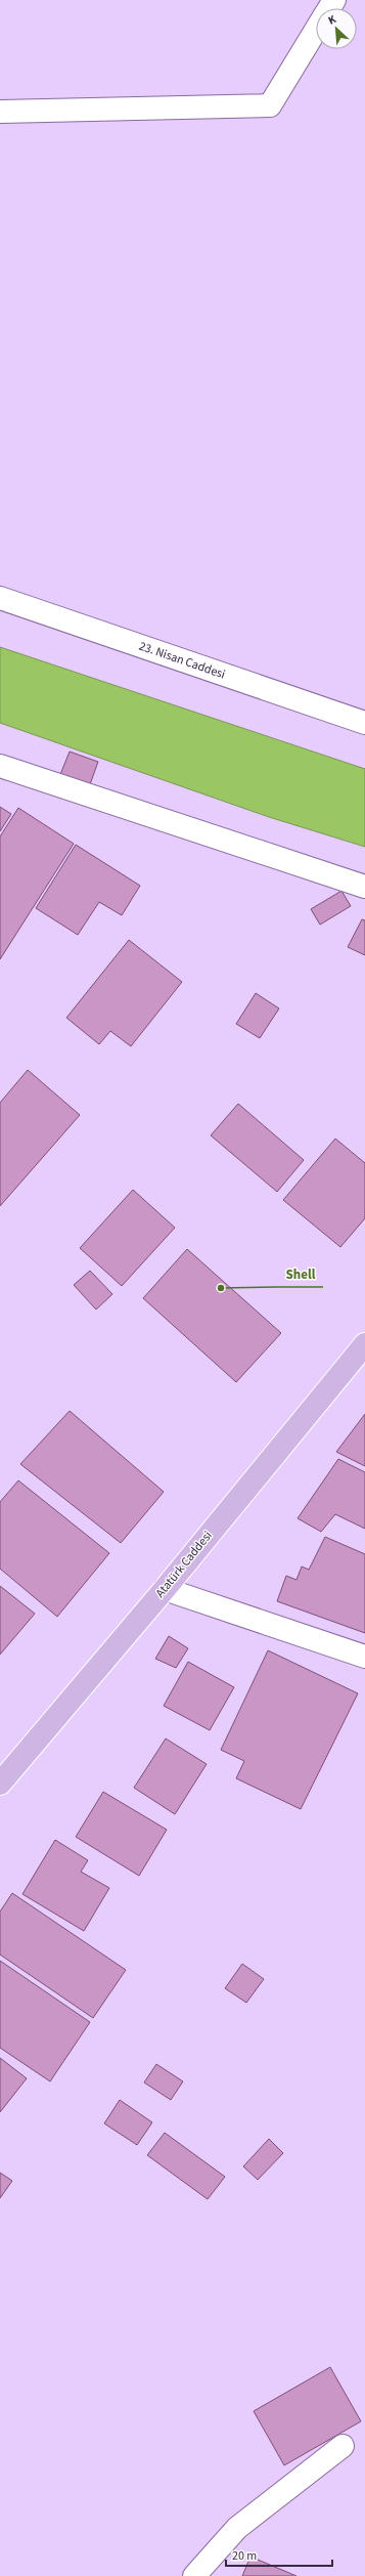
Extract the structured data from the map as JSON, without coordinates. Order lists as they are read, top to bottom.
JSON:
{
  "streets": {
    "main road": ["Atatürk Caddesi"],
    "street": ["23. Nisan Caddesi"]
  },
  "places": ["Shell"],
  "scale_bar": "20 m",
  "north": "top left"
}
